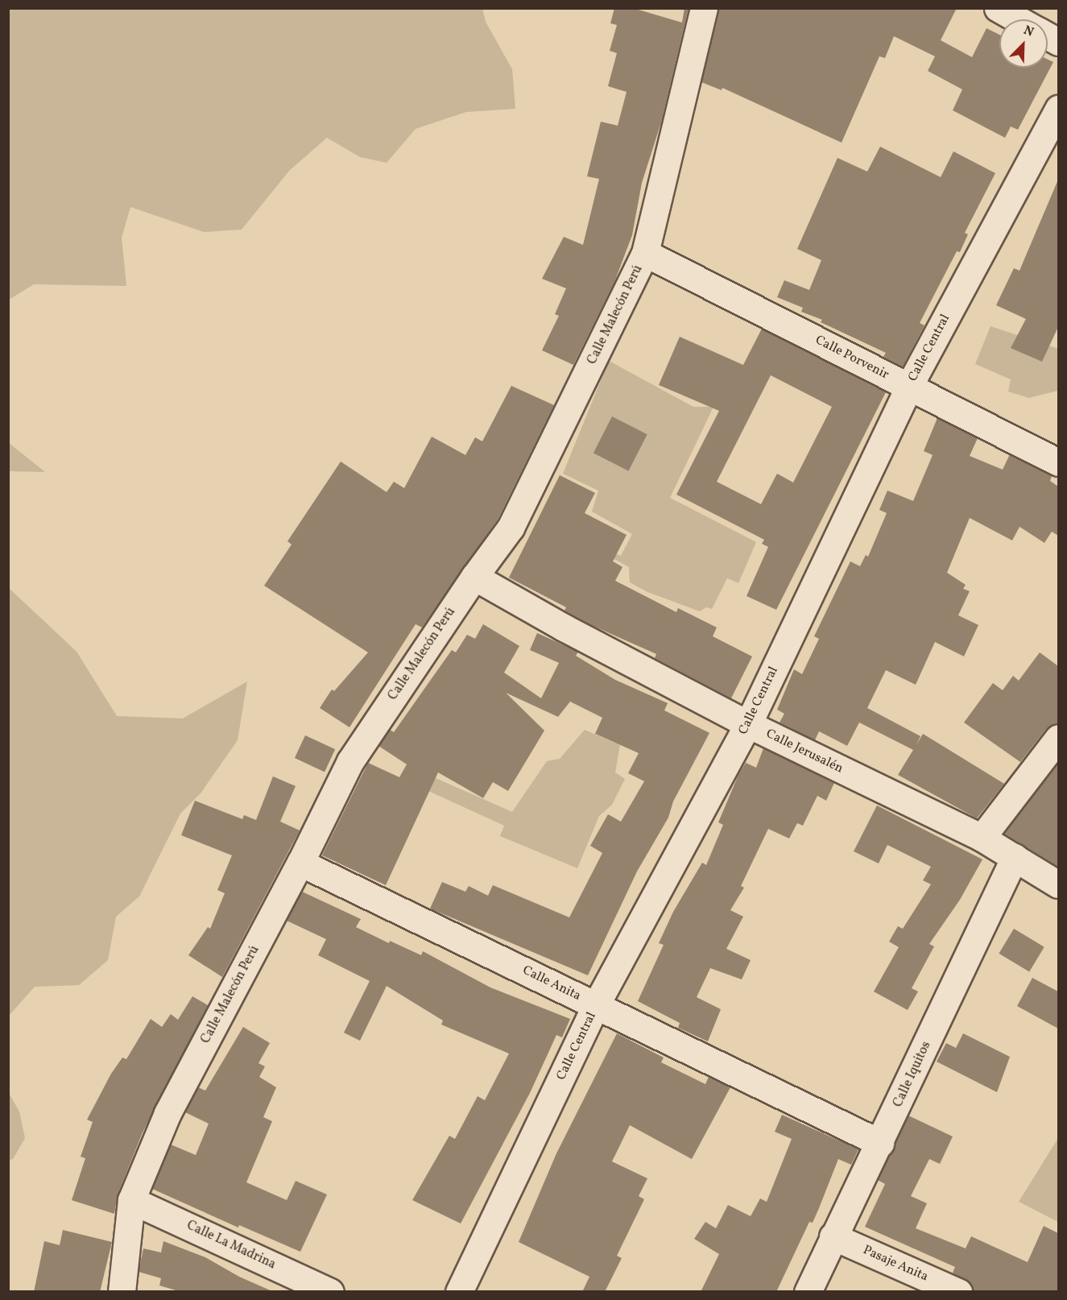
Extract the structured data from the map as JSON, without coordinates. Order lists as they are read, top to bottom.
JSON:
{
  "streets": {
    "street": [
      "Calle Malecón Perú",
      "Calle Central",
      "Calle Porvenir",
      "Calle Jerusalén",
      "Calle Anita",
      "Calle Iquitos",
      "Calle La Madrina",
      "Pasaje Anita"
    ]
  },
  "crossings": [
    ["Calle Malecón Perú", "Calle Porvenir"],
    ["Calle Malecón Perú", "Calle Jerusalén"],
    ["Calle Malecón Perú", "Calle Anita"],
    ["Calle Malecón Perú", "Calle La Madrina"],
    ["Calle Central", "Calle Porvenir"],
    ["Calle Central", "Calle Jerusalén"],
    ["Calle Central", "Calle Anita"],
    ["Calle Jerusalén", "Calle Iquitos"],
    ["Calle Anita", "Calle Iquitos"],
    ["Calle Iquitos", "Pasaje Anita"]
  ],
  "north": "top right"
}
